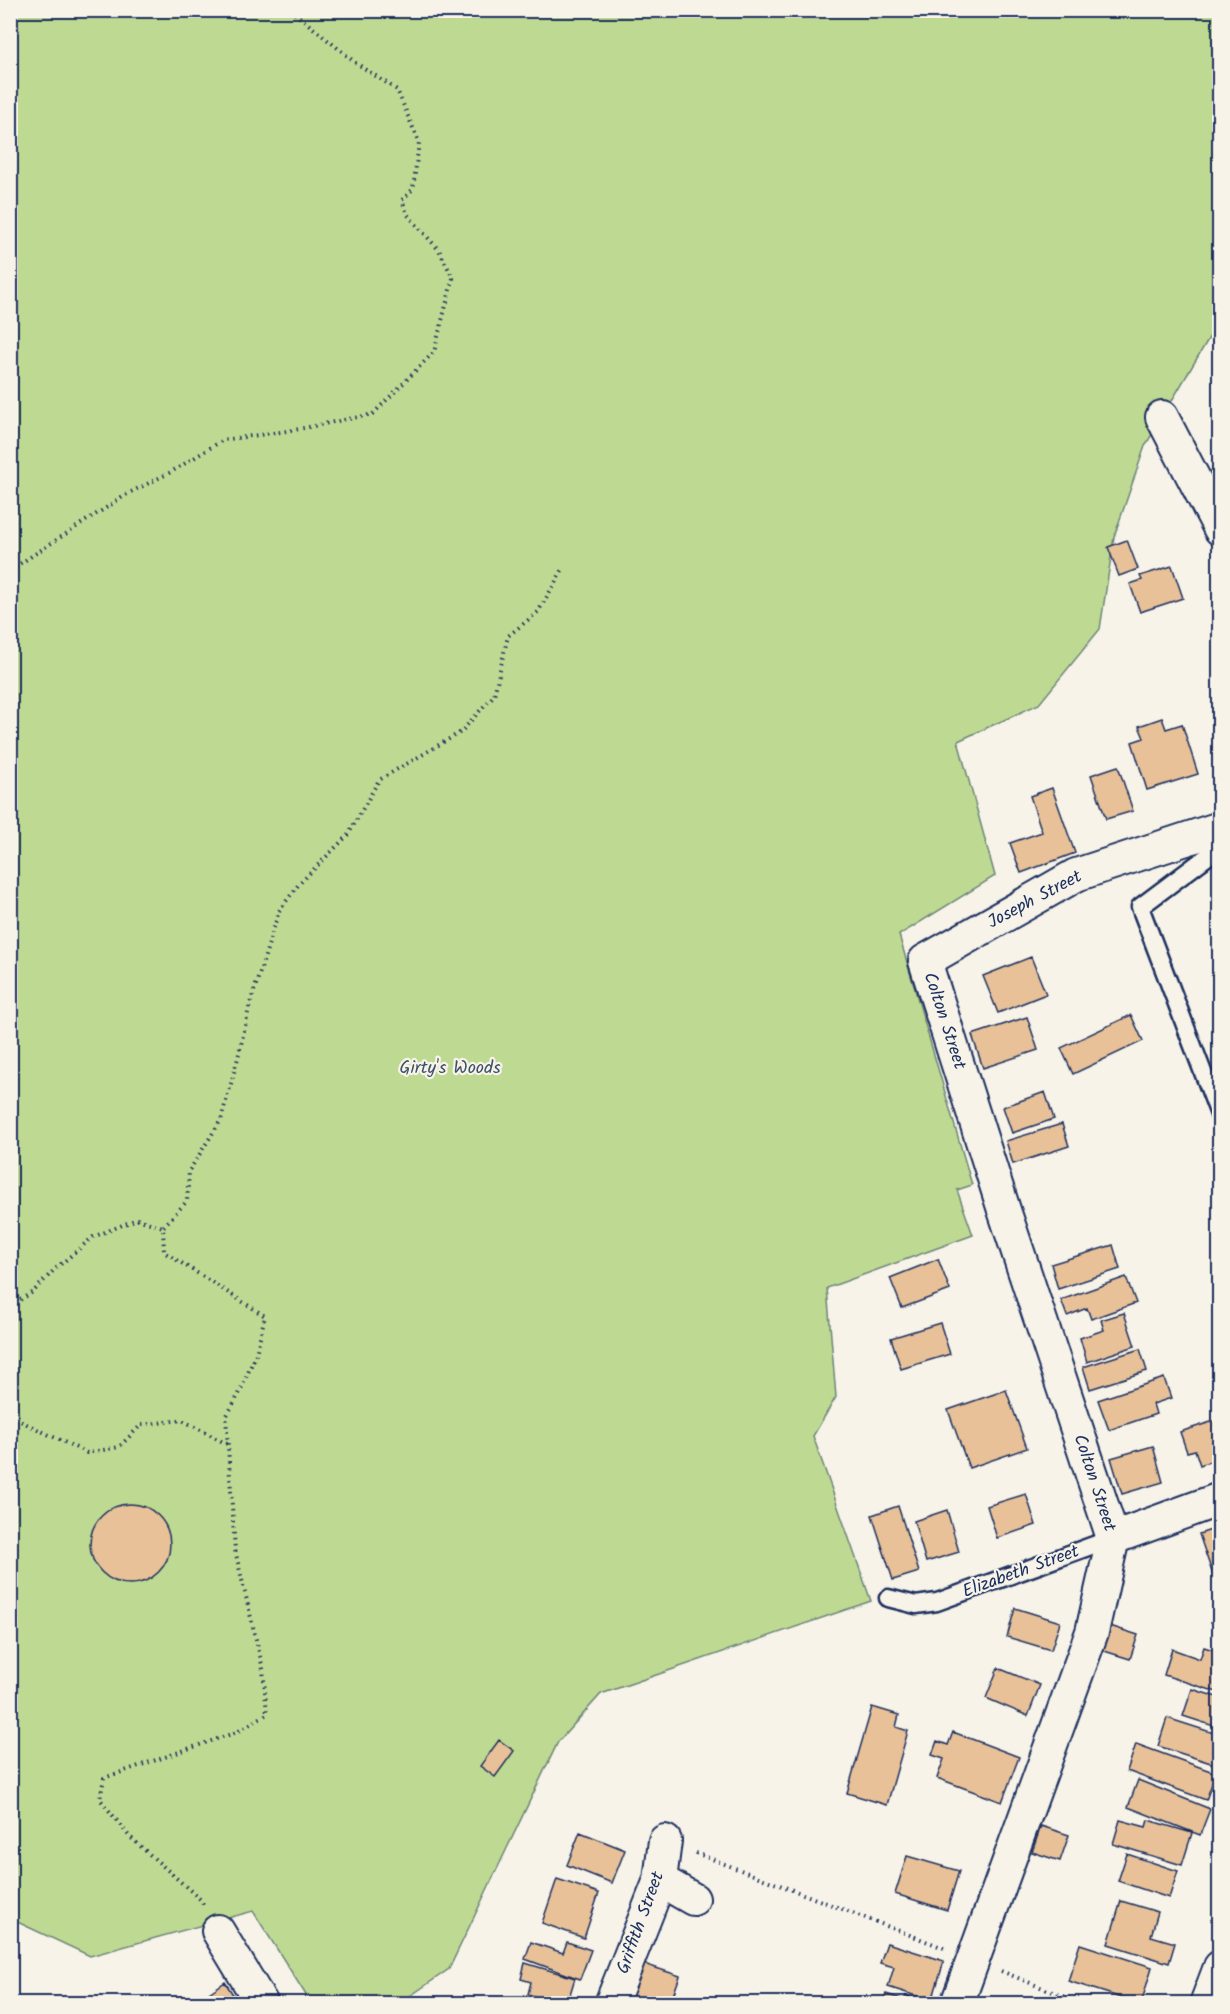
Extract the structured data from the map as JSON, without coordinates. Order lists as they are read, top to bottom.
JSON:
{
  "streets": {
    "street": [
      "Joseph Street",
      "Colton Street",
      "Elizabeth Street",
      "Griffith Street"
    ]
  },
  "crossings": [
    ["Joseph Street", "Colton Street"],
    ["Colton Street", "Elizabeth Street"]
  ],
  "parks": ["Girty's Woods"]
}
